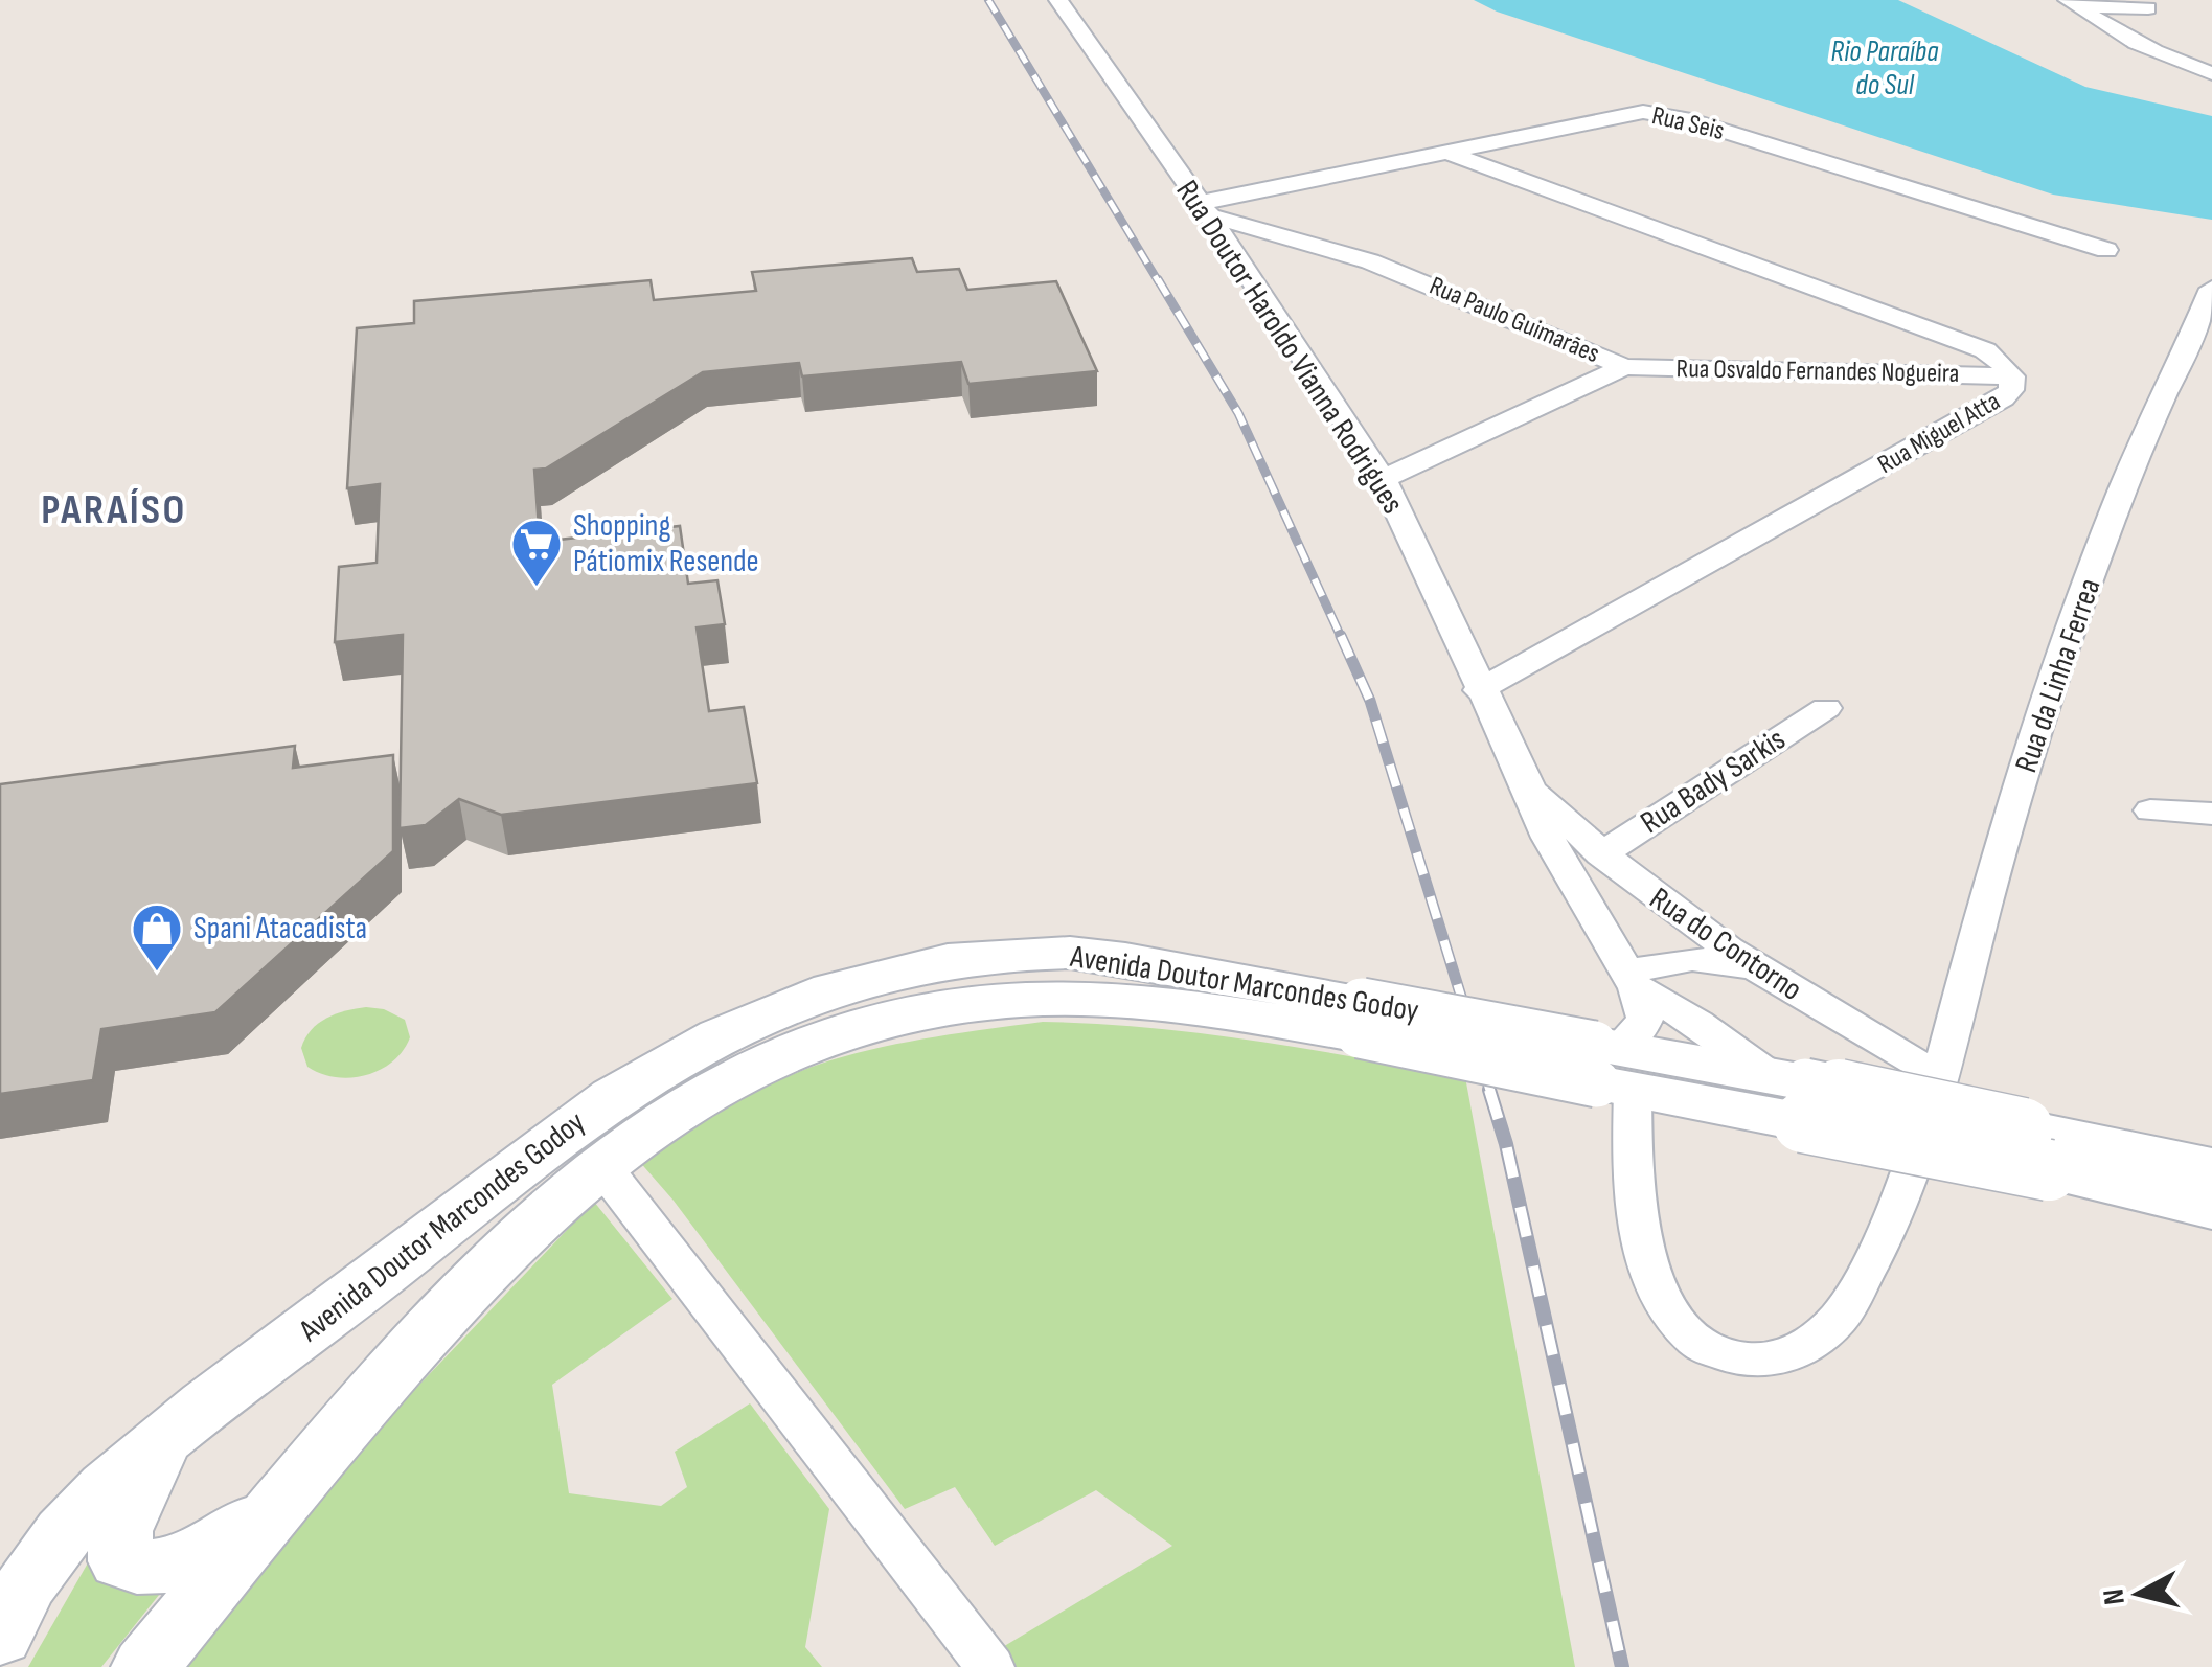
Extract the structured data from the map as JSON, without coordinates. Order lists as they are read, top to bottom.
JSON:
{
  "streets": {
    "main road": ["Avenida Doutor Marcondes Godoy"],
    "street": [
      "Rua Seis",
      "Rua Paulo Guimarães",
      "Rua Doutor Haroldo Vianna Rodrigues",
      "Rua Osvaldo Fernandes Nogueira",
      "Rua Miguel Atta",
      "Rua da Linha Ferrea",
      "Rua Bady Sarkis",
      "Rua do Contorno"
    ]
  },
  "crossings": [
    ["Rua Seis", "Rua Paulo Guimarães"],
    ["Rua Seis", "Rua Doutor Haroldo Vianna Rodrigues"],
    ["Rua Seis", "Rua Miguel Atta"],
    ["Rua Paulo Guimarães", "Rua Doutor Haroldo Vianna Rodrigues"],
    ["Rua Paulo Guimarães", "Rua Osvaldo Fernandes Nogueira"],
    ["Rua Doutor Haroldo Vianna Rodrigues", "Rua Miguel Atta"],
    ["Rua Doutor Haroldo Vianna Rodrigues", "Rua do Contorno"],
    ["Rua Osvaldo Fernandes Nogueira", "Rua Miguel Atta"],
    ["Rua da Linha Ferrea", "Rua do Contorno"],
    ["Rua da Linha Ferrea", "Avenida Doutor Marcondes Godoy"],
    ["Rua Bady Sarkis", "Rua do Contorno"]
  ],
  "districts": ["PARAÍSO"],
  "water": ["Rio Paraíba do Sul"],
  "places": {
    "supermarket": ["Shopping Pátiomix Resende"],
    "shop": ["Spani Atacadista"]
  },
  "north": "left"
}
